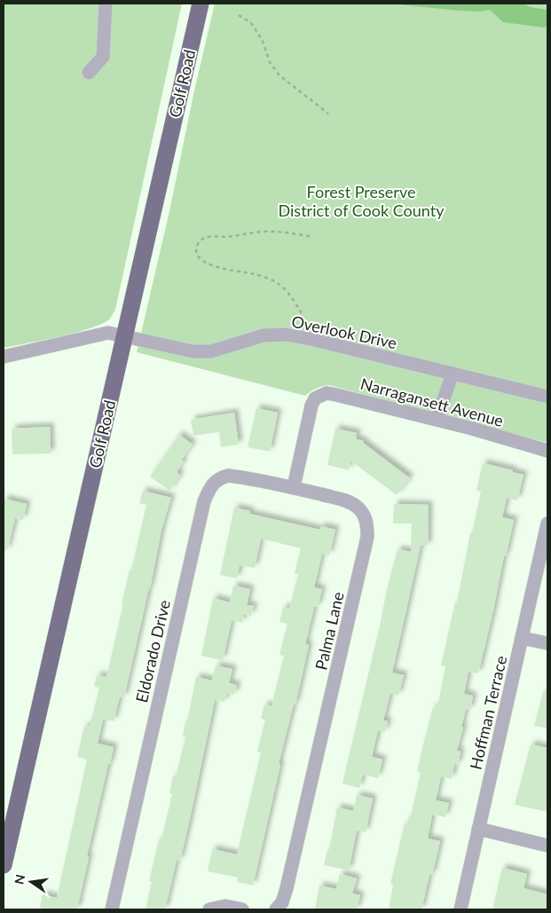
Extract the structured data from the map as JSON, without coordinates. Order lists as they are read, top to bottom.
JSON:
{
  "streets": {
    "main road": ["Golf Road"],
    "street": [
      "Overlook Drive",
      "Narragansett Avenue",
      "Palma Lane",
      "Eldorado Drive",
      "Hoffman Terrace"
    ]
  },
  "crossings": [
    ["Golf Road", "Overlook Drive"],
    ["Narragansett Avenue", "Palma Lane"],
    ["Narragansett Avenue", "Eldorado Drive"],
    ["Palma Lane", "Eldorado Drive"]
  ],
  "parks": ["Forest Preserve District of Cook County"],
  "north": "left"
}
